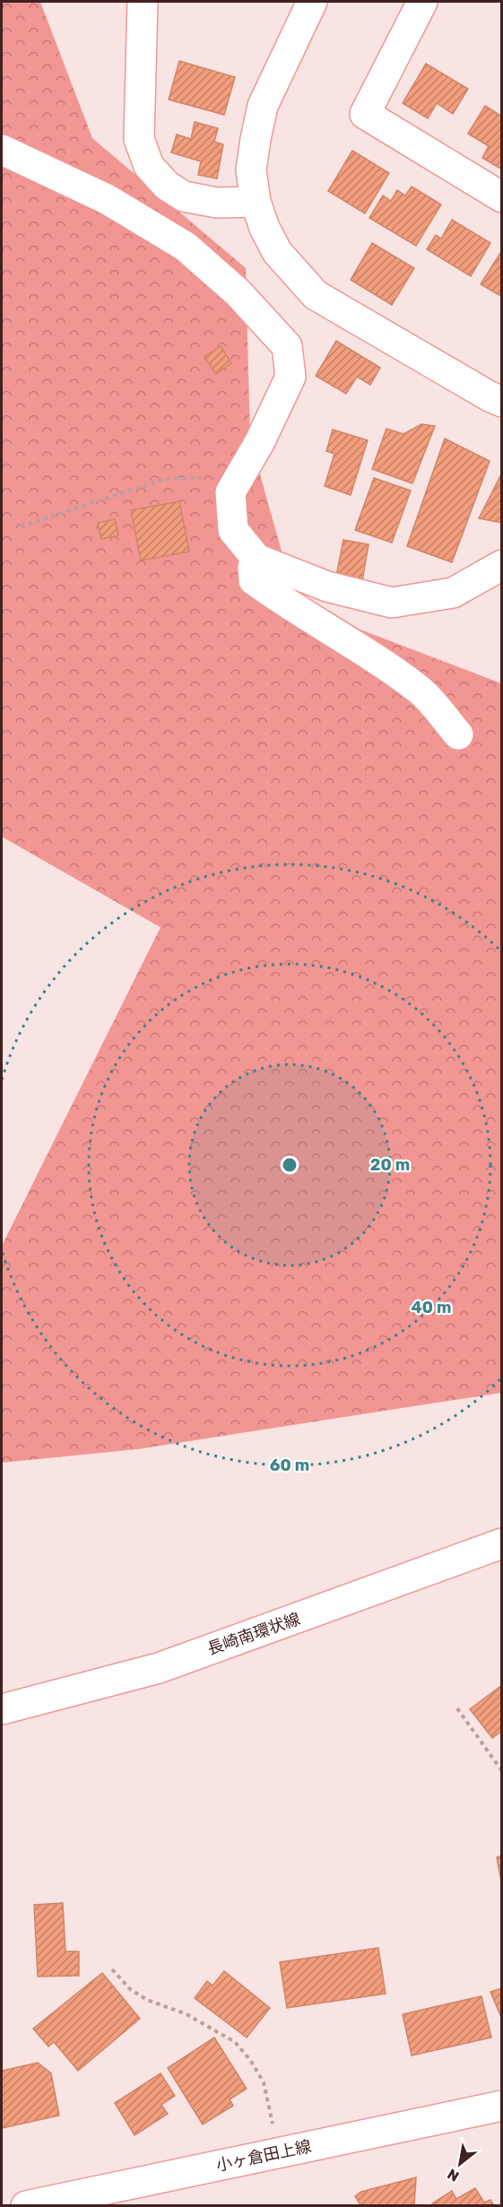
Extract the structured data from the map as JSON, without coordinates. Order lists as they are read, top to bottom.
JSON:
{
  "streets": {
    "main road": ["長崎南環状線", "小ヶ倉田上線"]
  },
  "north": "bottom left",
  "rings": ["20 m", "40 m", "60 m"]
}
